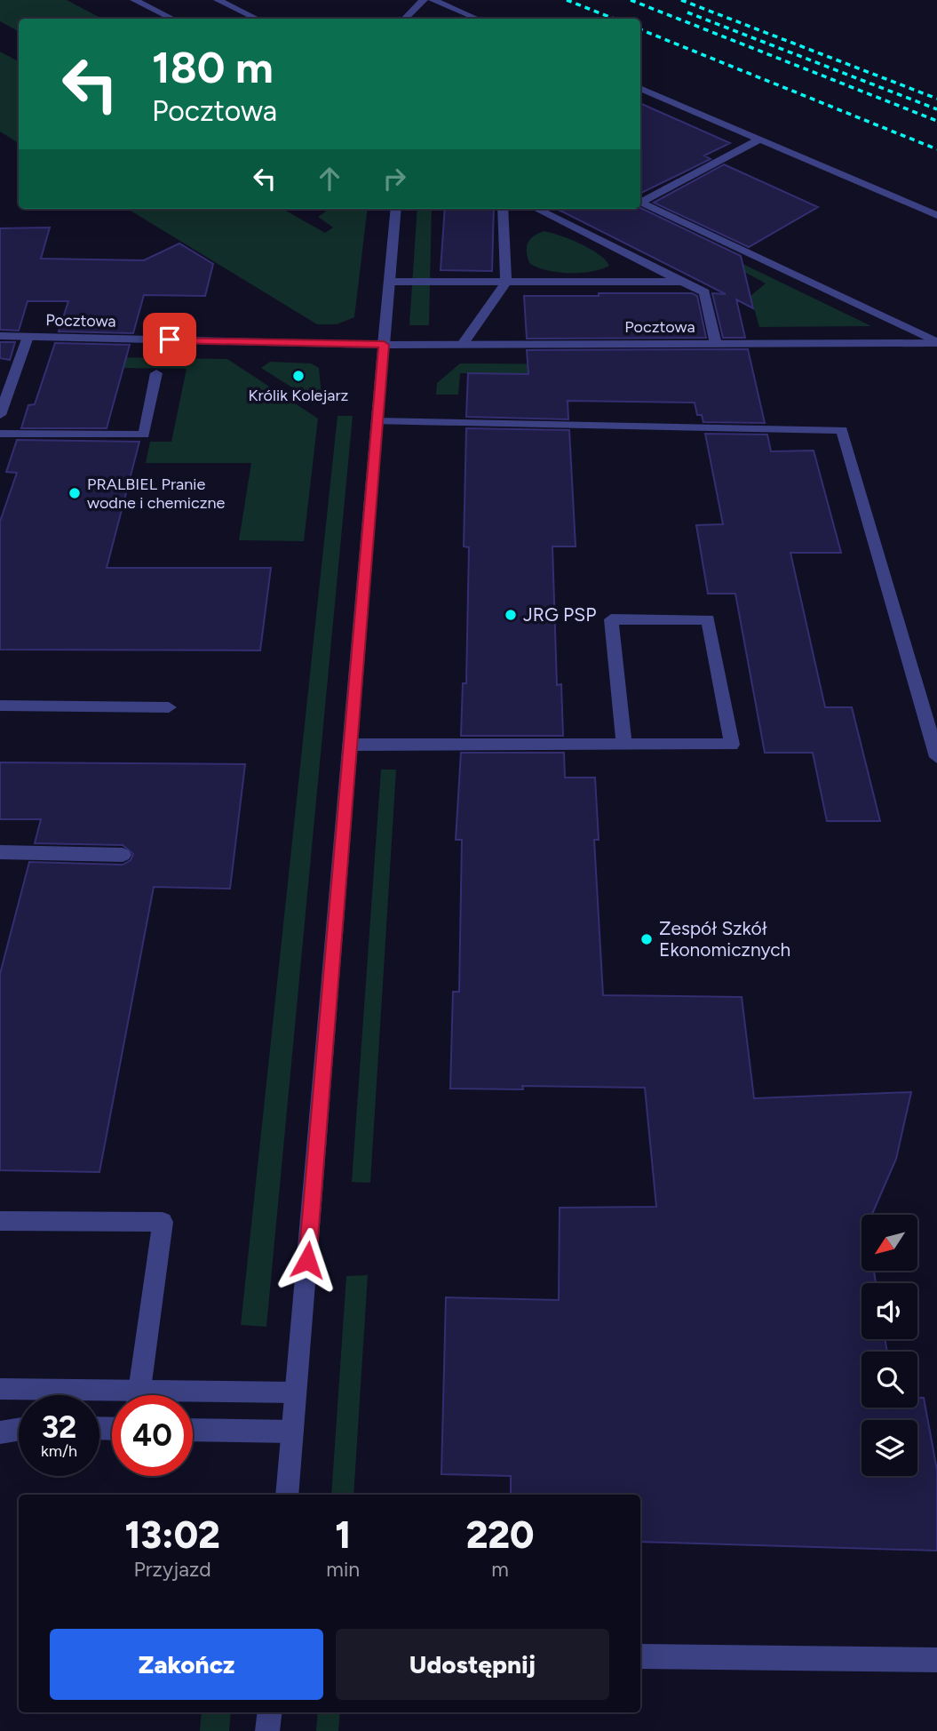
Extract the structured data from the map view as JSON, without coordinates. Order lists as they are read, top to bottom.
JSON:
{
  "streets": {
    "street": ["Pocztowa"]
  },
  "places": [
    "Królik Kolejarz",
    "PRALBIEL Pranie wodne i chemiczne",
    "JRG PSP",
    "Zespół Szkół Ekonomicznych"
  ],
  "north": "bottom left",
  "page": {
    "turn": ["180 m", "Pocztowa"],
    "speed": "32 km/h",
    "limit": "40",
    "eta": [
      "13:02",
      "Przyjazd",
      "1",
      "min",
      "220",
      "m"
    ],
    "buttons": ["Zakończ", "Udostępnij"]
  }
}
